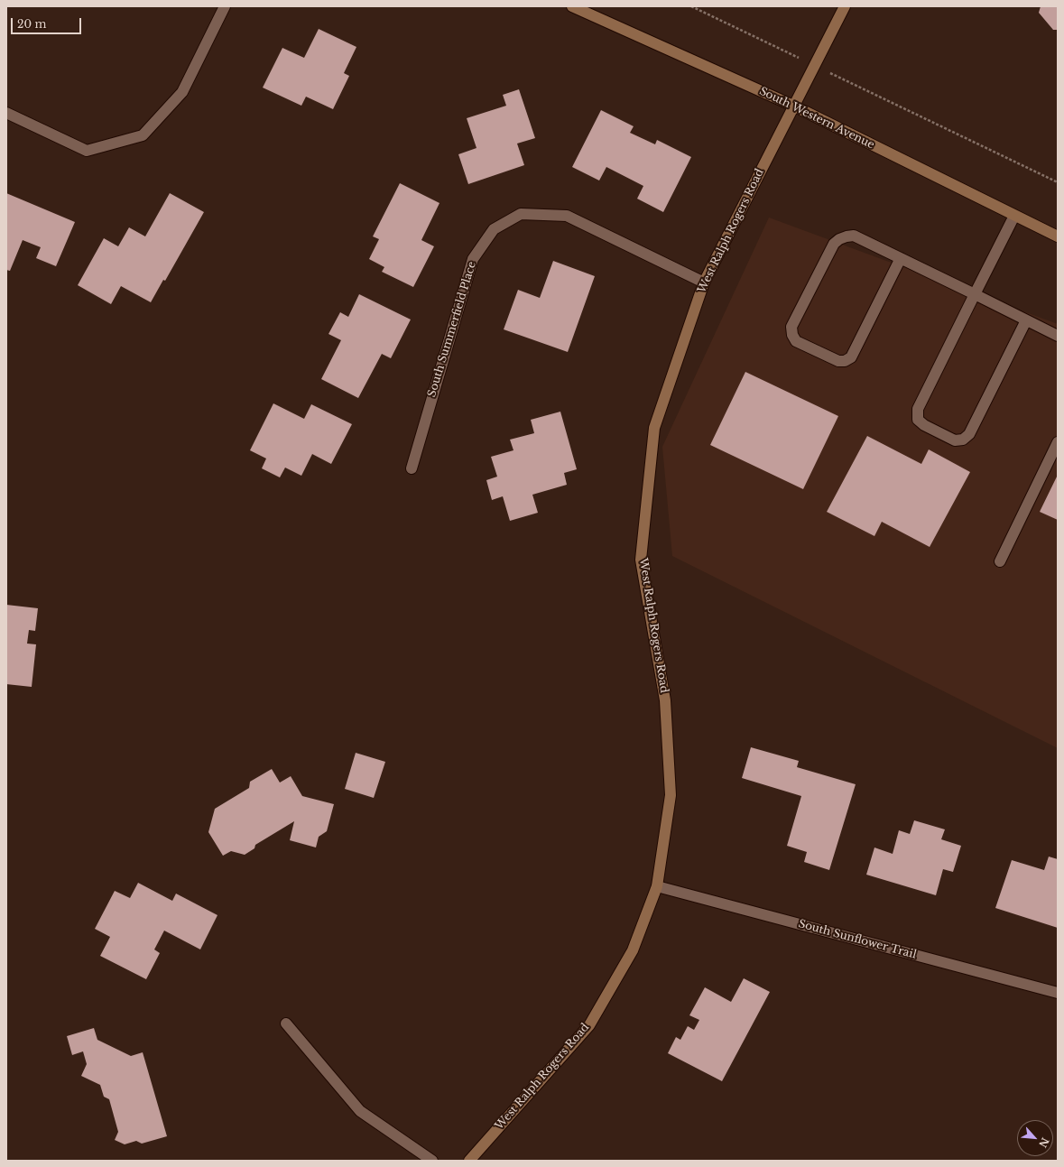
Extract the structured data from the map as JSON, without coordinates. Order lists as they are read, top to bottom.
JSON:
{
  "streets": {
    "street": [
      "South Western Avenue",
      "West Ralph Rogers Road",
      "South Summerfield Place",
      "South Sunflower Trail"
    ]
  },
  "crossings": [
    ["South Western Avenue", "West Ralph Rogers Road"],
    ["West Ralph Rogers Road", "South Summerfield Place"],
    ["West Ralph Rogers Road", "South Sunflower Trail"]
  ],
  "scale_bar": "20 m",
  "north": "bottom right"
}
